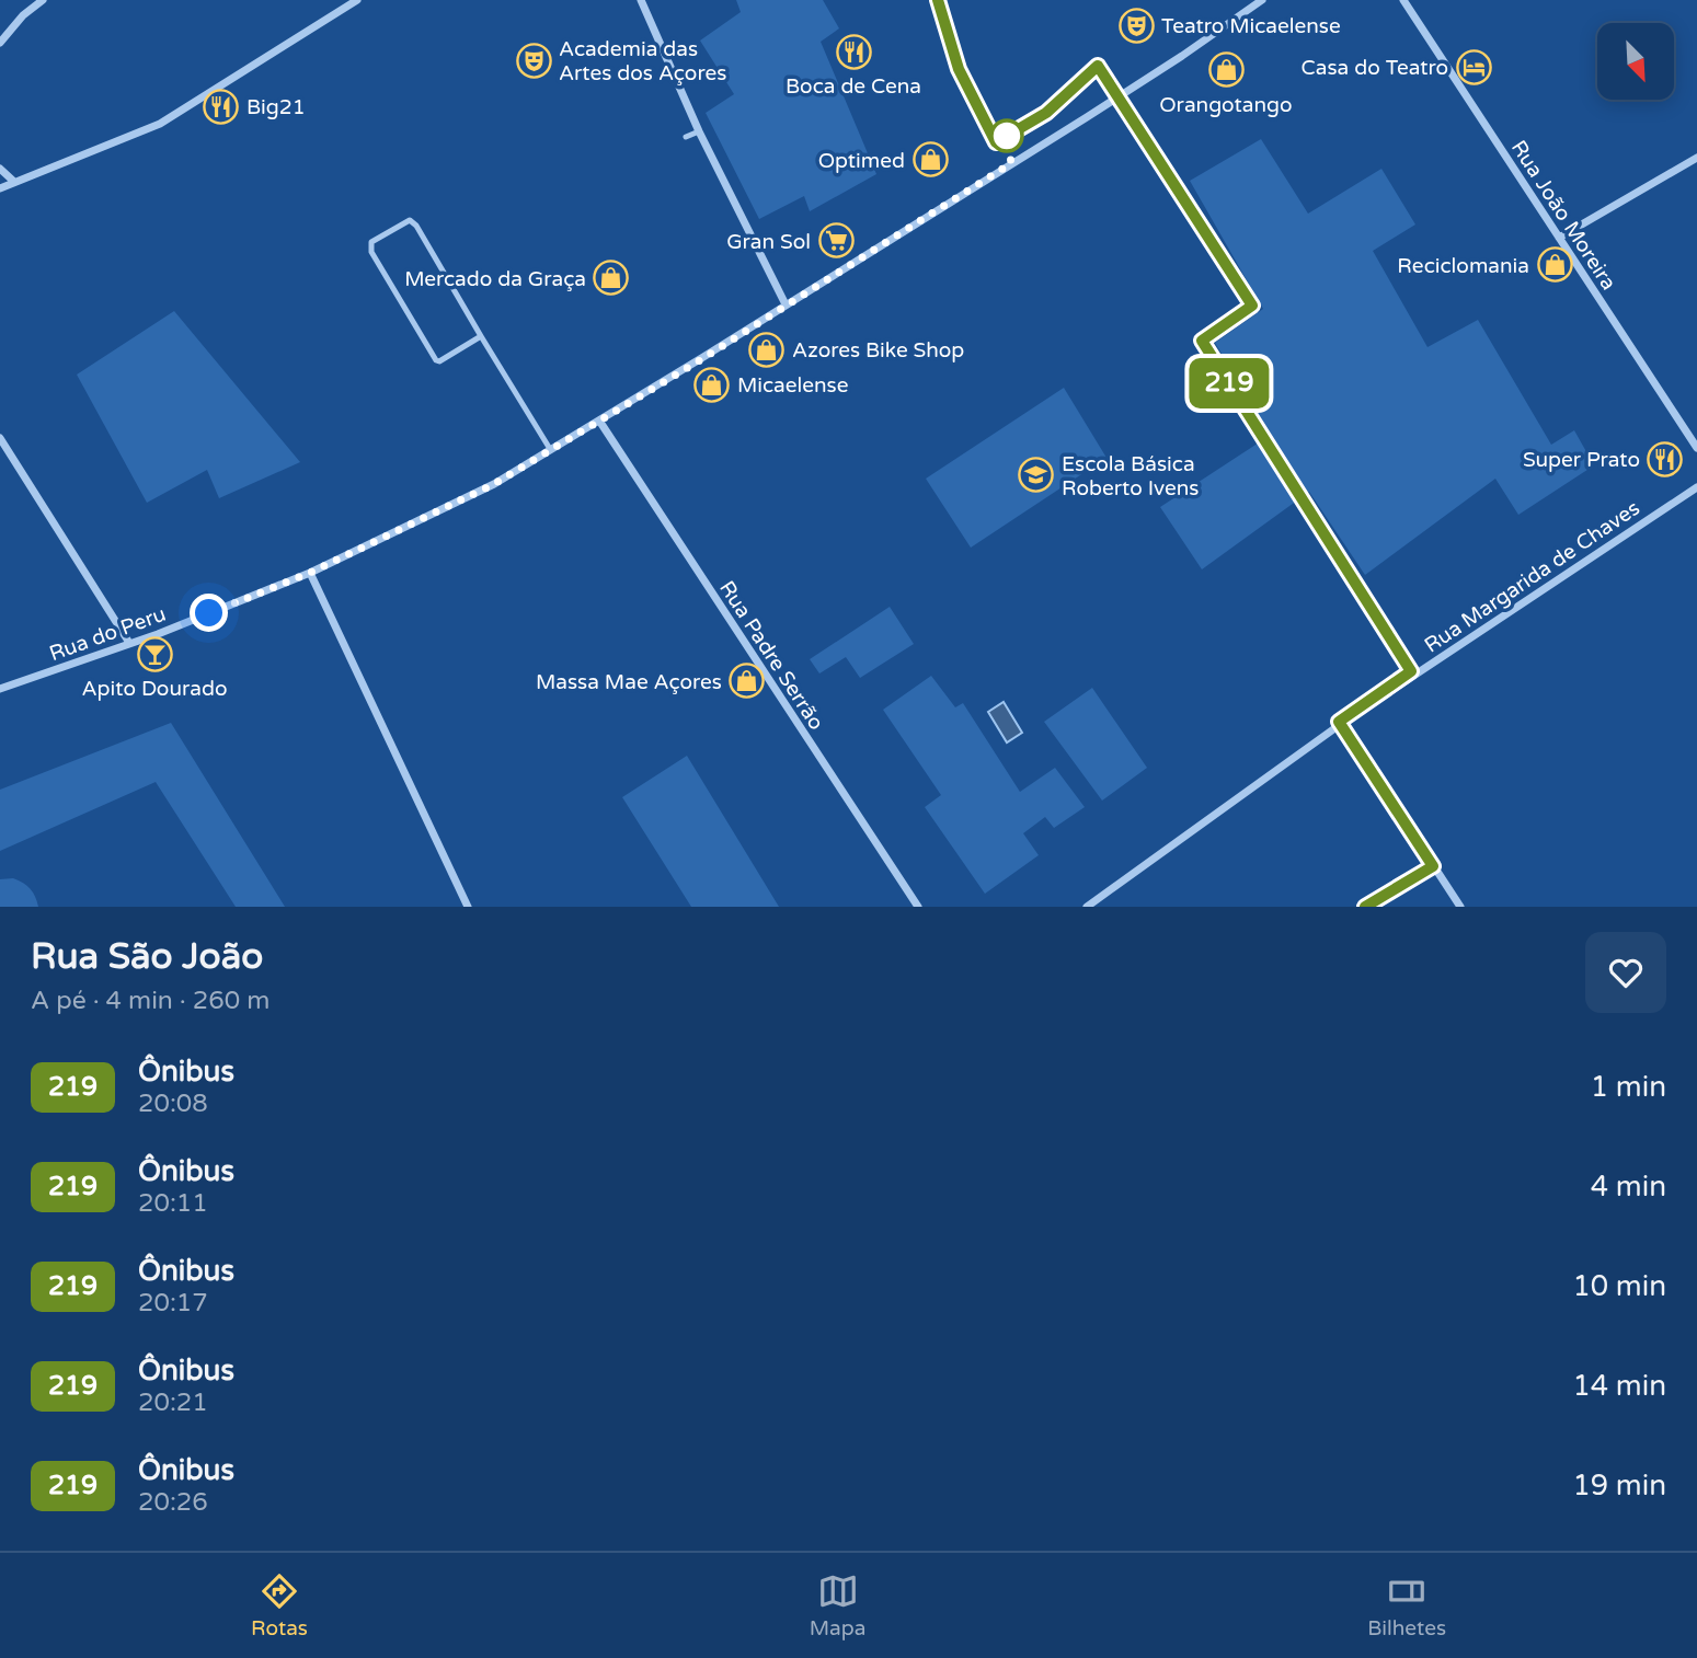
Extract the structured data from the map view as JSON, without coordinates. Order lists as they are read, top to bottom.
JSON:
{
  "streets": {
    "street": [
      "Rua João Moreira",
      "Rua Margarida de Chaves",
      "Rua do Peru",
      "Rua Padre Serrão"
    ]
  },
  "crossings": [
    ["Rua do Peru", "Rua Padre Serrão"]
  ],
  "places": {
    "theatre": ["Teatro Micaelense", "Academia das Artes dos Açores"],
    "restaurant": ["Boca de Cena", "Big21", "Super Prato"],
    "hotel": ["Casa do Teatro"],
    "shop": [
      "Orangotango",
      "Optimed",
      "Reciclomania",
      "Mercado da Graça",
      "Azores Bike Shop",
      "Micaelense",
      "Massa Mae Açores"
    ],
    "supermarket": ["Gran Sol"],
    "school or university": ["Escola Básica Roberto Ivens"],
    "bar": ["Apito Dourado"]
  },
  "lines": ["bus line 219"],
  "north": "bottom right",
  "page": {
    "on_map": "219",
    "heading": ["Rua São João", "A pé · 4 min · 260 m"],
    "list": [
      {
        "mark": "219",
        "name": "Ônibus",
        "note": "20:08",
        "value": "1 min"
      },
      {
        "mark": "219",
        "name": "Ônibus",
        "note": "20:11",
        "value": "4 min"
      },
      {
        "mark": "219",
        "name": "Ônibus",
        "note": "20:17",
        "value": "10 min"
      },
      {
        "mark": "219",
        "name": "Ônibus",
        "note": "20:21",
        "value": "14 min"
      },
      {
        "mark": "219",
        "name": "Ônibus",
        "note": "20:26",
        "value": "19 min"
      }
    ],
    "tabs": ["Rotas", "Mapa", "Bilhetes"]
  }
}
